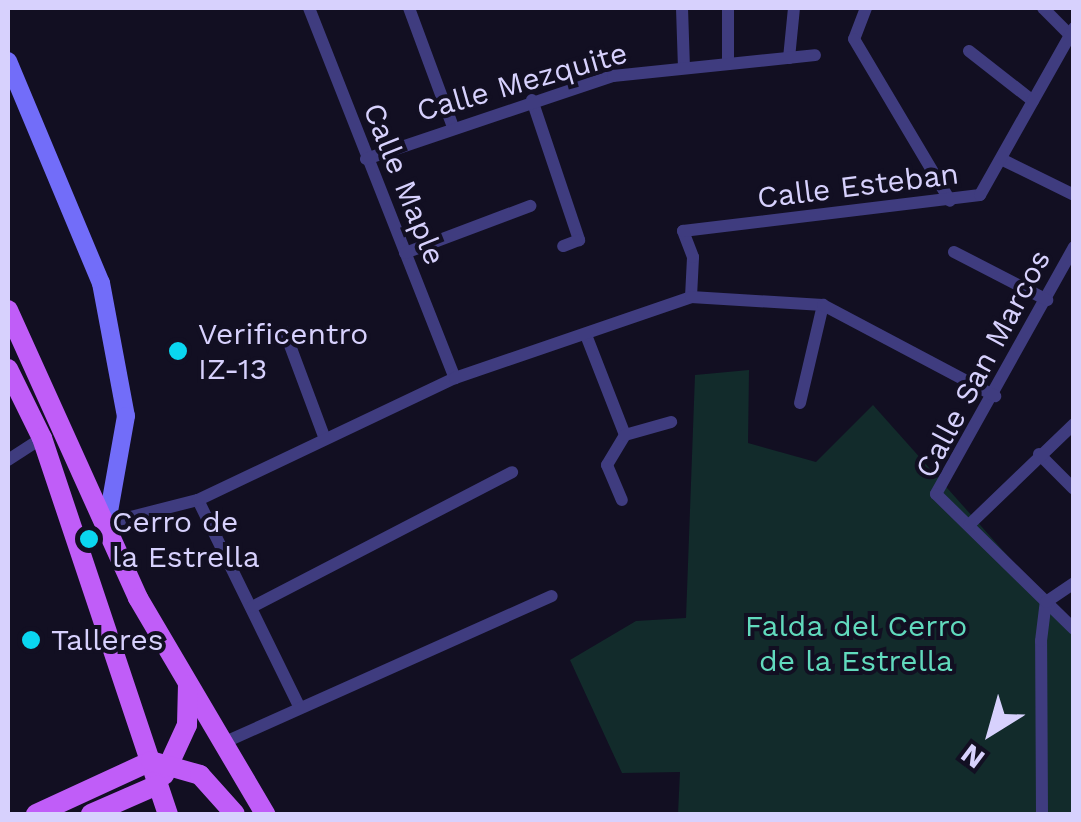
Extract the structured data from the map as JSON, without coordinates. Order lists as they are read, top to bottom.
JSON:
{
  "streets": {
    "street": [
      "Calle Mezquite",
      "Calle Maple",
      "Calle Esteban",
      "Calle San Marcos"
    ]
  },
  "crossings": [
    ["Calle Mezquite", "Calle Maple"]
  ],
  "parks": ["Falda del Cerro de la Estrella"],
  "places": ["Verificentro IZ-13", "Cerro de la Estrella", "Talleres"],
  "north": "bottom left"
}
